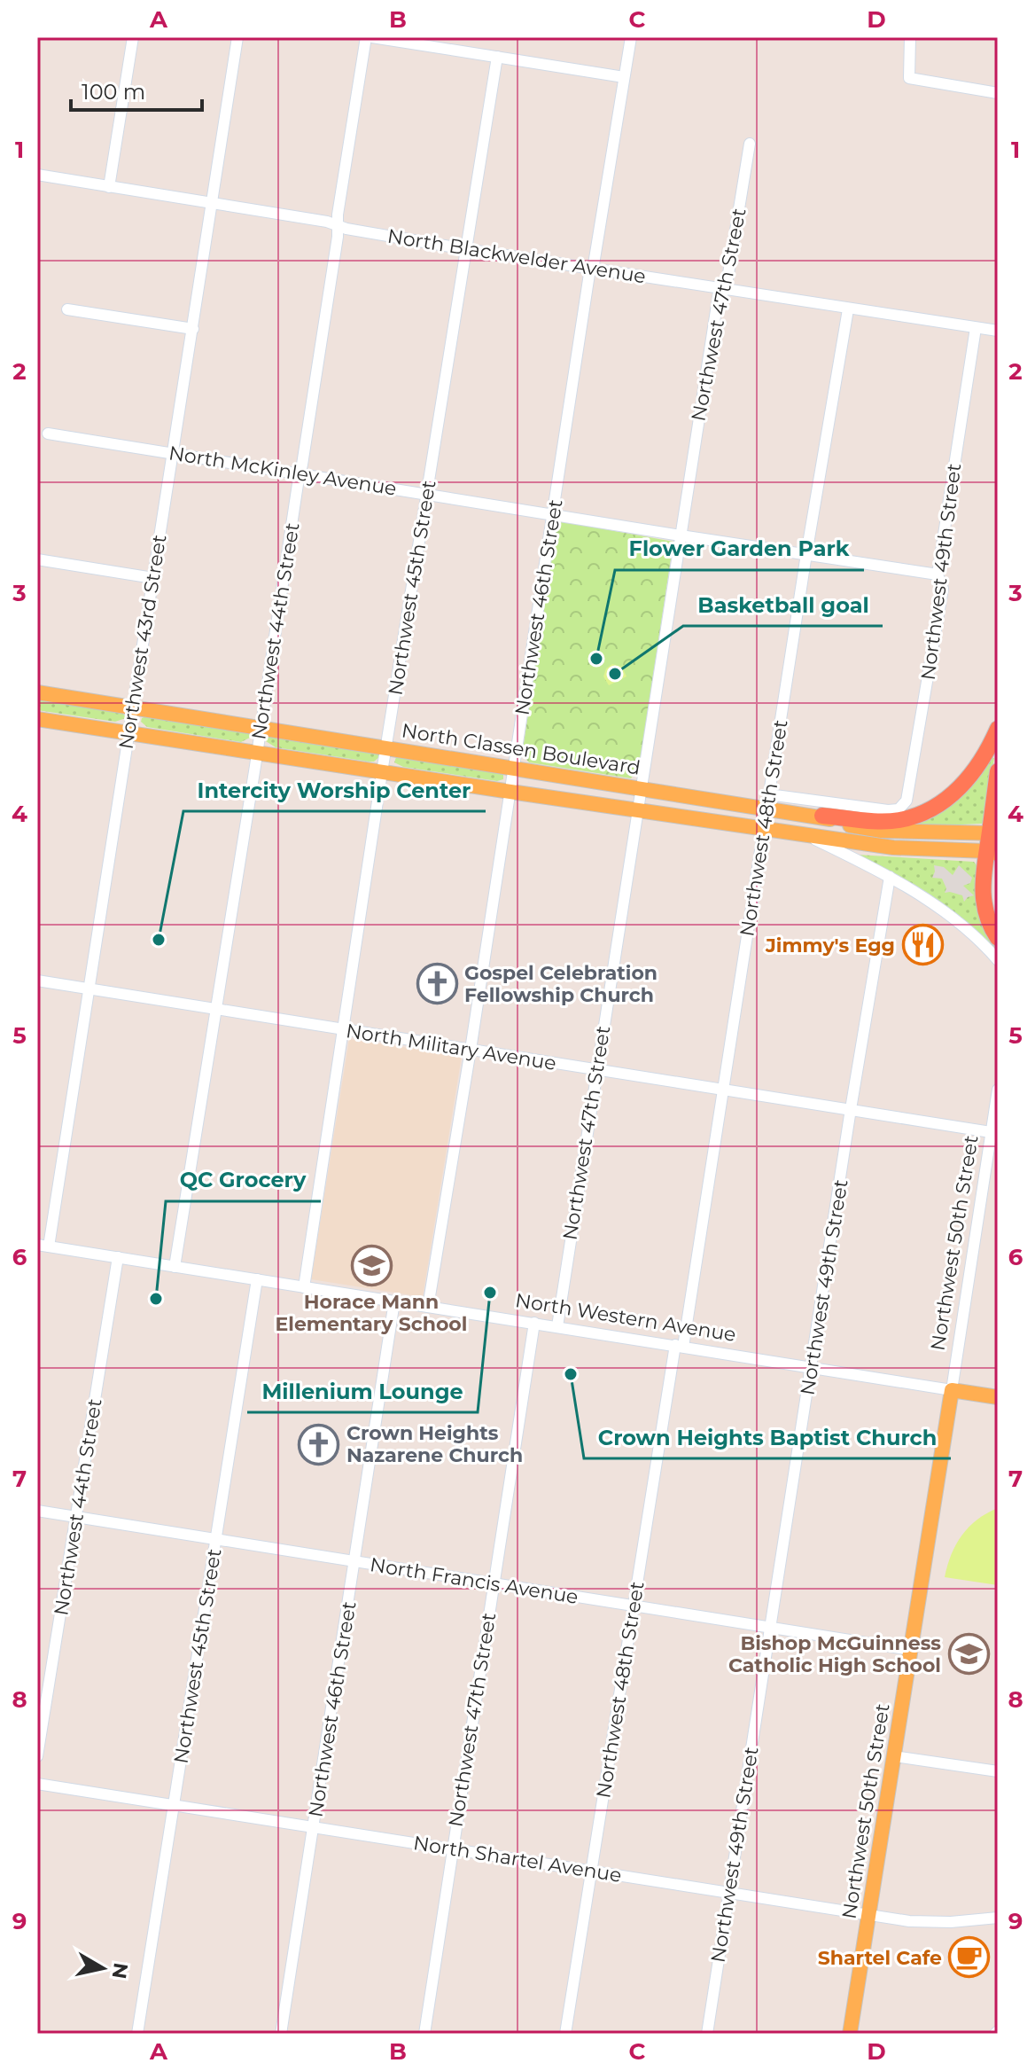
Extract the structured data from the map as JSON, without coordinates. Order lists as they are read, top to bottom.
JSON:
{
  "streets": {
    "main road": ["North Classen Boulevard", "Northwest 50th Street", "North Western Avenue"],
    "street": [
      "North Blackwelder Avenue",
      "Northwest 47th Street",
      "North McKinley Avenue",
      "Northwest 49th Street",
      "Northwest 45th Street",
      "Northwest 46th Street",
      "Northwest 44th Street",
      "Northwest 43rd Street",
      "Northwest 48th Street",
      "North Military Avenue",
      "North Francis Avenue",
      "North Shartel Avenue"
    ]
  },
  "crossings": [
    ["North Blackwelder Avenue", "Northwest 47th Street"],
    ["North Blackwelder Avenue", "Northwest 49th Street"],
    ["North Blackwelder Avenue", "Northwest 45th Street"],
    ["North Blackwelder Avenue", "Northwest 46th Street"],
    ["North Blackwelder Avenue", "Northwest 44th Street"],
    ["North Blackwelder Avenue", "Northwest 43rd Street"],
    ["North Blackwelder Avenue", "Northwest 48th Street"],
    ["Northwest 47th Street", "North McKinley Avenue"],
    ["Northwest 47th Street", "North Classen Boulevard"],
    ["Northwest 47th Street", "North Military Avenue"],
    ["Northwest 47th Street", "North Western Avenue"],
    ["Northwest 47th Street", "North Francis Avenue"],
    ["Northwest 47th Street", "North Shartel Avenue"],
    ["North McKinley Avenue", "Northwest 49th Street"],
    ["North McKinley Avenue", "Northwest 45th Street"],
    ["North McKinley Avenue", "Northwest 46th Street"],
    ["North McKinley Avenue", "Northwest 44th Street"],
    ["North McKinley Avenue", "Northwest 43rd Street"],
    ["North McKinley Avenue", "Northwest 48th Street"],
    ["Northwest 49th Street", "North Classen Boulevard"],
    ["Northwest 49th Street", "Northwest 48th Street"],
    ["Northwest 49th Street", "North Military Avenue"],
    ["Northwest 49th Street", "North Western Avenue"],
    ["Northwest 49th Street", "North Francis Avenue"],
    ["Northwest 49th Street", "North Shartel Avenue"],
    ["Northwest 45th Street", "North Classen Boulevard"],
    ["Northwest 45th Street", "North Military Avenue"],
    ["Northwest 45th Street", "North Western Avenue"],
    ["Northwest 45th Street", "North Francis Avenue"],
    ["Northwest 45th Street", "North Shartel Avenue"],
    ["Northwest 46th Street", "North Classen Boulevard"],
    ["Northwest 46th Street", "North Military Avenue"],
    ["Northwest 46th Street", "North Western Avenue"],
    ["Northwest 46th Street", "North Francis Avenue"],
    ["Northwest 46th Street", "North Shartel Avenue"],
    ["Northwest 44th Street", "North Classen Boulevard"],
    ["Northwest 44th Street", "North Military Avenue"],
    ["Northwest 44th Street", "North Western Avenue"],
    ["Northwest 44th Street", "North Francis Avenue"],
    ["Northwest 43rd Street", "North Classen Boulevard"],
    ["Northwest 43rd Street", "North Military Avenue"],
    ["Northwest 43rd Street", "North Western Avenue"],
    ["North Classen Boulevard", "Northwest 48th Street"],
    ["Northwest 48th Street", "North Military Avenue"],
    ["Northwest 48th Street", "North Western Avenue"],
    ["Northwest 48th Street", "North Francis Avenue"],
    ["Northwest 48th Street", "North Shartel Avenue"],
    ["North Military Avenue", "Northwest 50th Street"],
    ["Northwest 50th Street", "North Western Avenue"],
    ["Northwest 50th Street", "North Francis Avenue"],
    ["Northwest 50th Street", "North Shartel Avenue"]
  ],
  "places": {
    "other": [
      "Flower Garden Park",
      "Basketball goal",
      "Intercity Worship Center",
      "Millenium Lounge",
      "QC Grocery",
      "Crown Heights Baptist Church"
    ],
    "restaurant": ["Jimmy's Egg"],
    "church": ["Gospel Celebration Fellowship Church", "Crown Heights Nazarene Church"],
    "school or university": ["Horace Mann Elementary School", "Bishop McGuinness Catholic High School"],
    "cafe": ["Shartel Cafe"]
  },
  "scale_bar": "100 m",
  "north": "right",
  "grid": {
    "columns": [
      "A",
      "B",
      "C",
      "D"
    ],
    "rows": [
      "1",
      "2",
      "3",
      "4",
      "5",
      "6",
      "7",
      "8",
      "9"
    ]
  }
}
